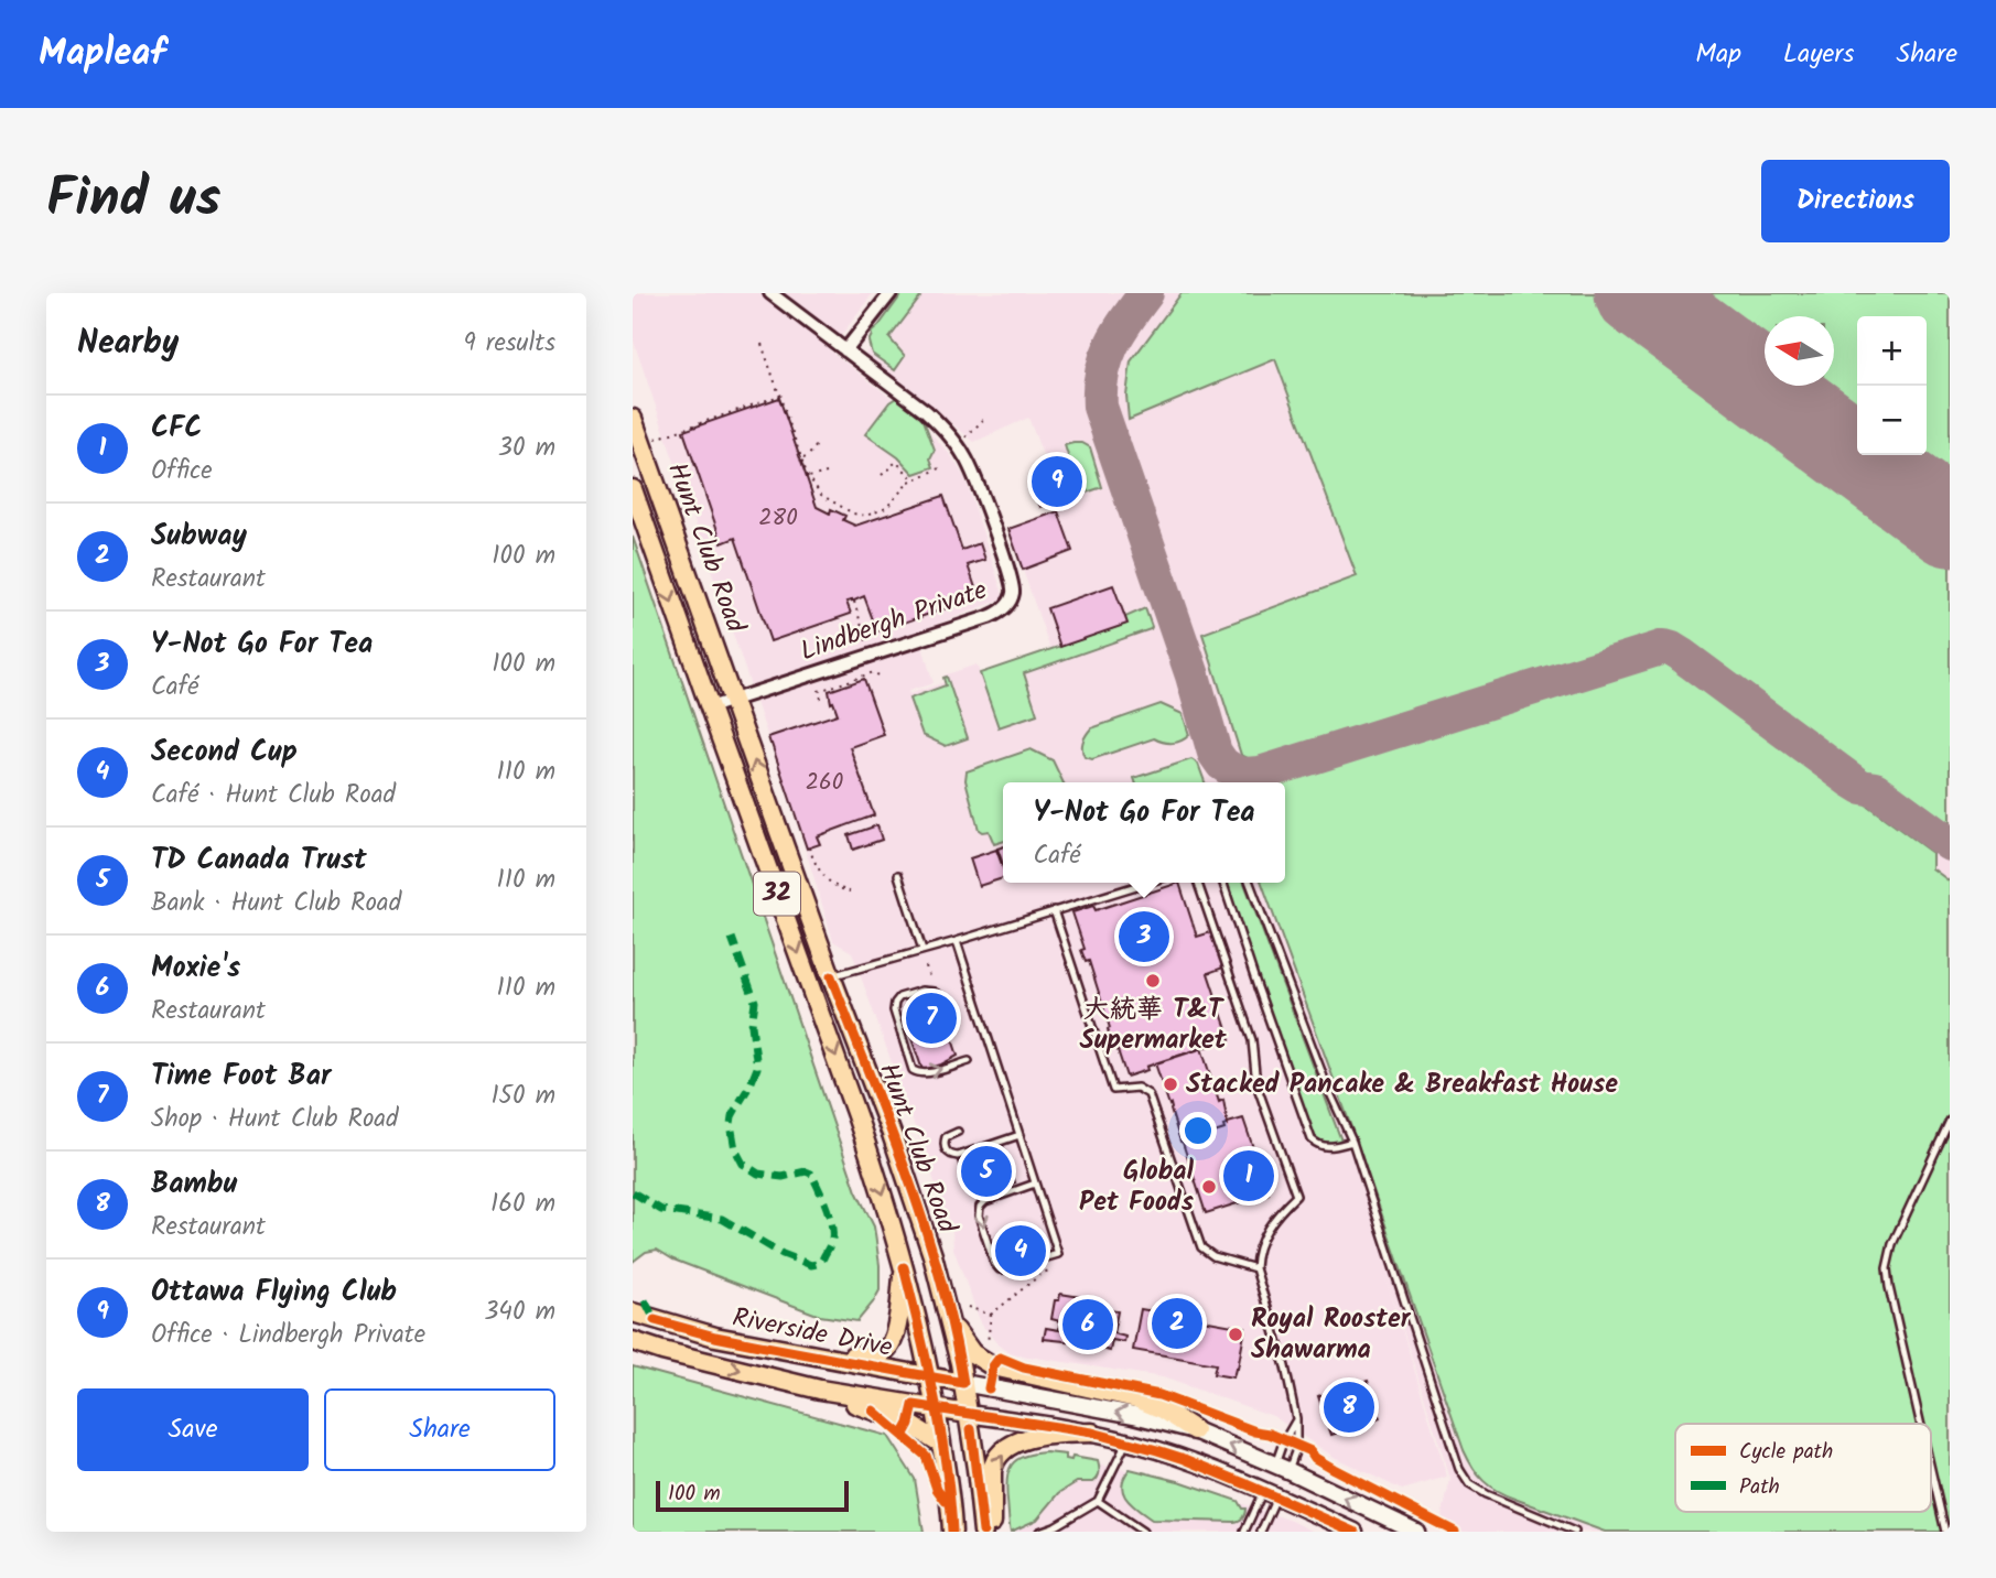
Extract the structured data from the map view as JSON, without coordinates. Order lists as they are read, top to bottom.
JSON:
{
  "streets": {
    "main road": ["Hunt Club Road", "32", "Riverside Drive"],
    "street": ["Lindbergh Private"]
  },
  "crossings": [
    ["Hunt Club Road", "Lindbergh Private"],
    ["Hunt Club Road", "Riverside Drive"]
  ],
  "places": [
    "大統華 T&T Supermarket",
    "Stacked Pancake & Breakfast House",
    "Global Pet Foods",
    "Royal Rooster Shawarma"
  ],
  "house_numbers": ["280", "260"],
  "legend": ["Cycle path", "Path"],
  "scale_bar": "100 m",
  "north": "left",
  "page": {
    "header": "Mapleaf",
    "nav": ["Map", "Layers", "Share"],
    "title": "Find us",
    "buttons": [
      "Directions",
      ["Save", "Share"]
    ],
    "heading": ["Nearby", "9 results"],
    "map_buttons": ["+", "−"],
    "list": [
      {
        "mark": "1",
        "name": "CFC",
        "note": "Office",
        "value": "30 m"
      },
      {
        "mark": "2",
        "name": "Subway",
        "note": "Restaurant",
        "value": "100 m"
      },
      {
        "mark": "3",
        "name": "Y-Not Go For Tea",
        "note": "Café",
        "value": "100 m"
      },
      {
        "mark": "4",
        "name": "Second Cup",
        "note": "Café · Hunt Club Road",
        "value": "110 m"
      },
      {
        "mark": "5",
        "name": "TD Canada Trust",
        "note": "Bank · Hunt Club Road",
        "value": "110 m"
      },
      {
        "mark": "6",
        "name": "Moxie's",
        "note": "Restaurant",
        "value": "110 m"
      },
      {
        "mark": "7",
        "name": "Time Foot Bar",
        "note": "Shop · Hunt Club Road",
        "value": "150 m"
      },
      {
        "mark": "8",
        "name": "Bambu",
        "note": "Restaurant",
        "value": "160 m"
      },
      {
        "mark": "9",
        "name": "Ottawa Flying Club",
        "note": "Office · Lindbergh Private",
        "value": "340 m"
      }
    ],
    "pins": [
      "9",
      "3",
      "7",
      "5",
      "1",
      "4",
      "2",
      "6",
      "8"
    ],
    "popup": ["Y-Not Go For Tea", "Café"],
    "scale": "100 m"
  }
}
